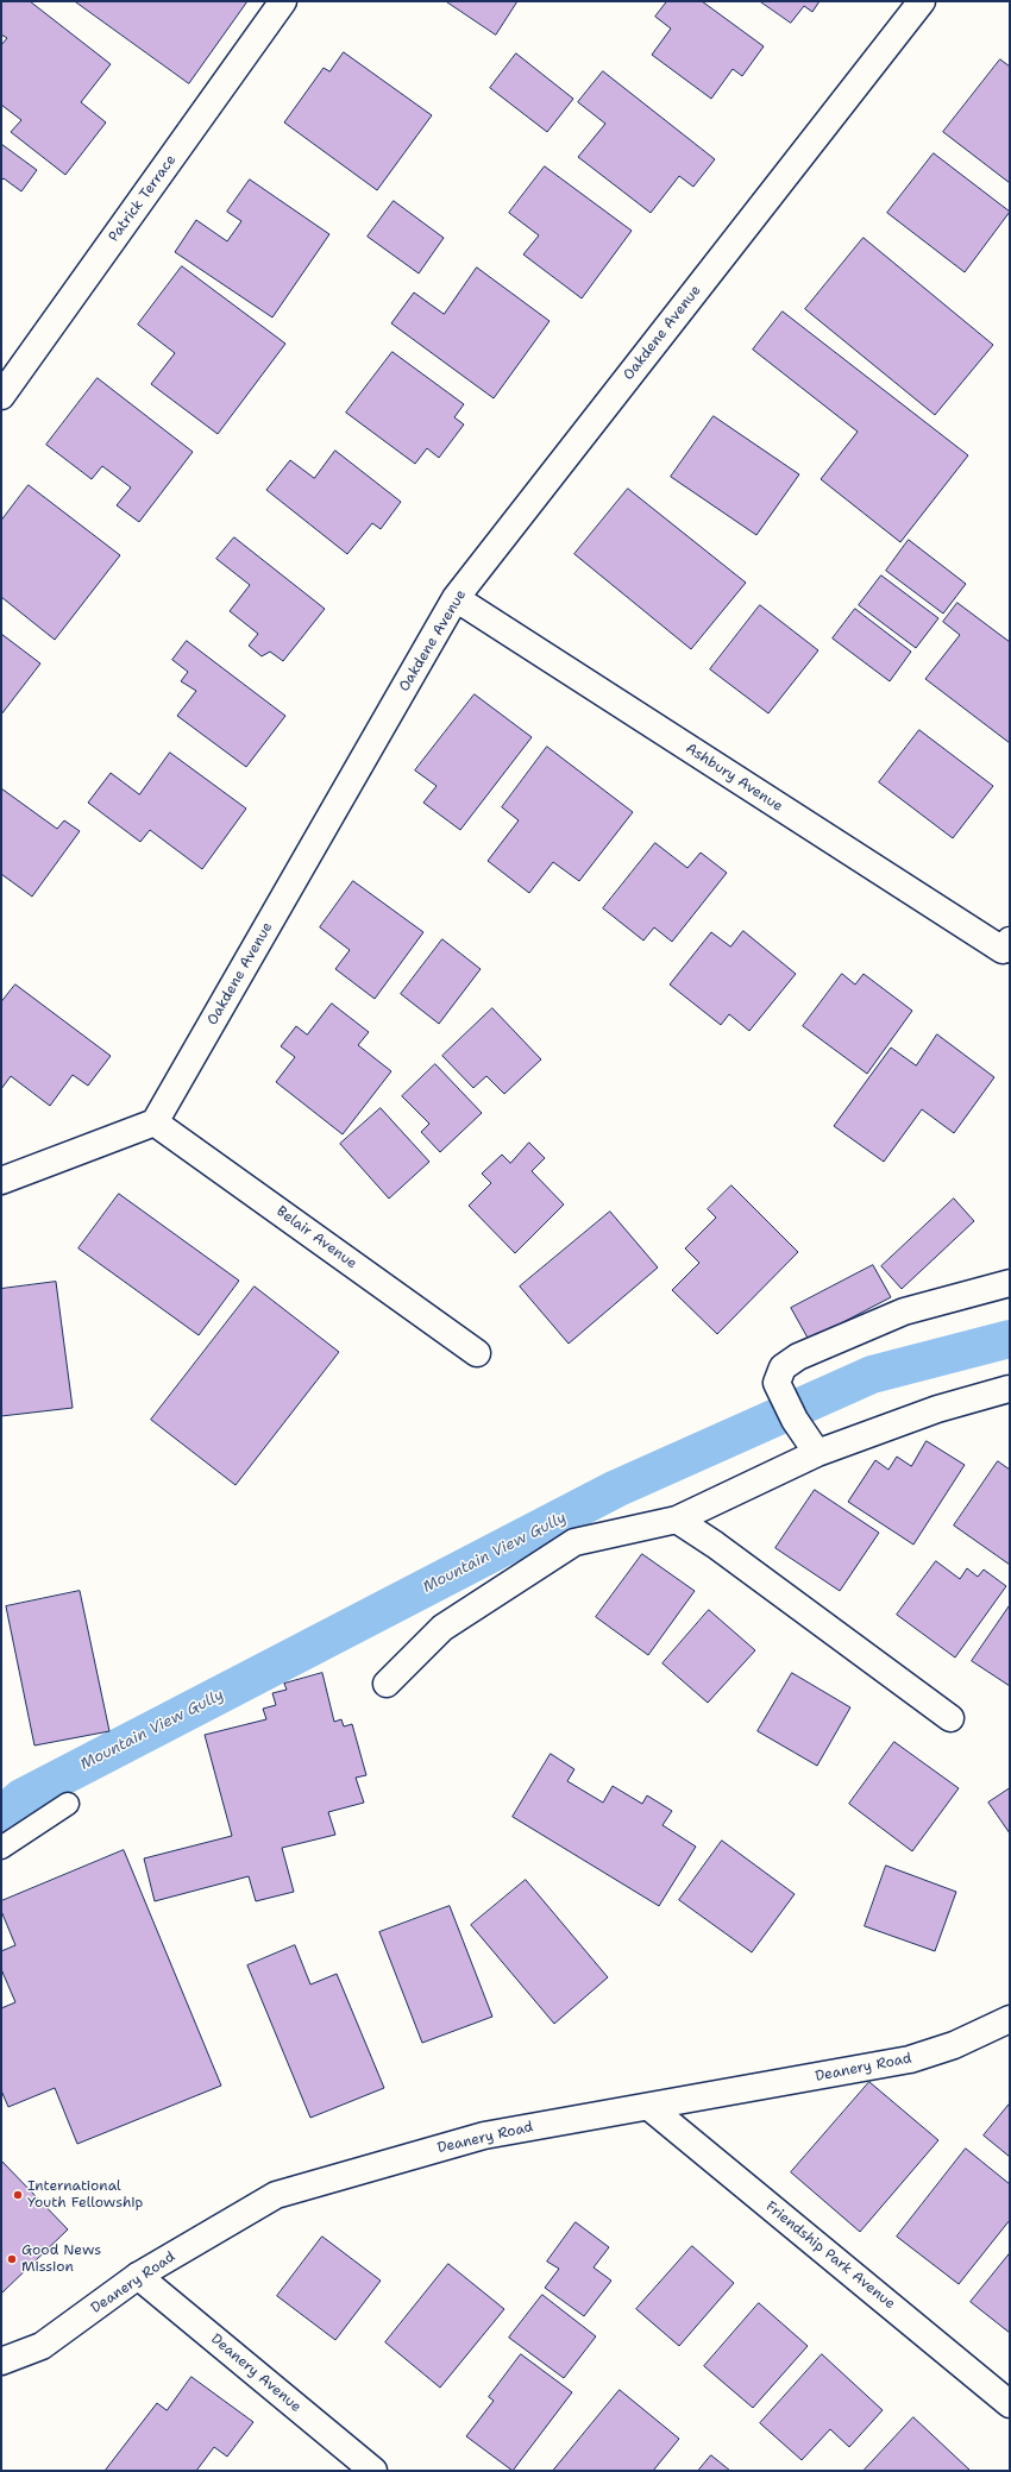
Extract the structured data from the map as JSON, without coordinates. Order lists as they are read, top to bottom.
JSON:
{
  "streets": {
    "street": [
      "Patrick Terrace",
      "Oakdene Avenue",
      "Ashbury Avenue",
      "Belair Avenue",
      "Deanery Road",
      "Friendship Park Avenue",
      "Deanery Avenue"
    ]
  },
  "crossings": [
    ["Oakdene Avenue", "Ashbury Avenue"],
    ["Oakdene Avenue", "Belair Avenue"],
    ["Deanery Road", "Friendship Park Avenue"],
    ["Deanery Road", "Deanery Avenue"]
  ],
  "water": ["Mountain View Gully"],
  "places": ["International Youth Fellowship", "Good News Mission"]
}
